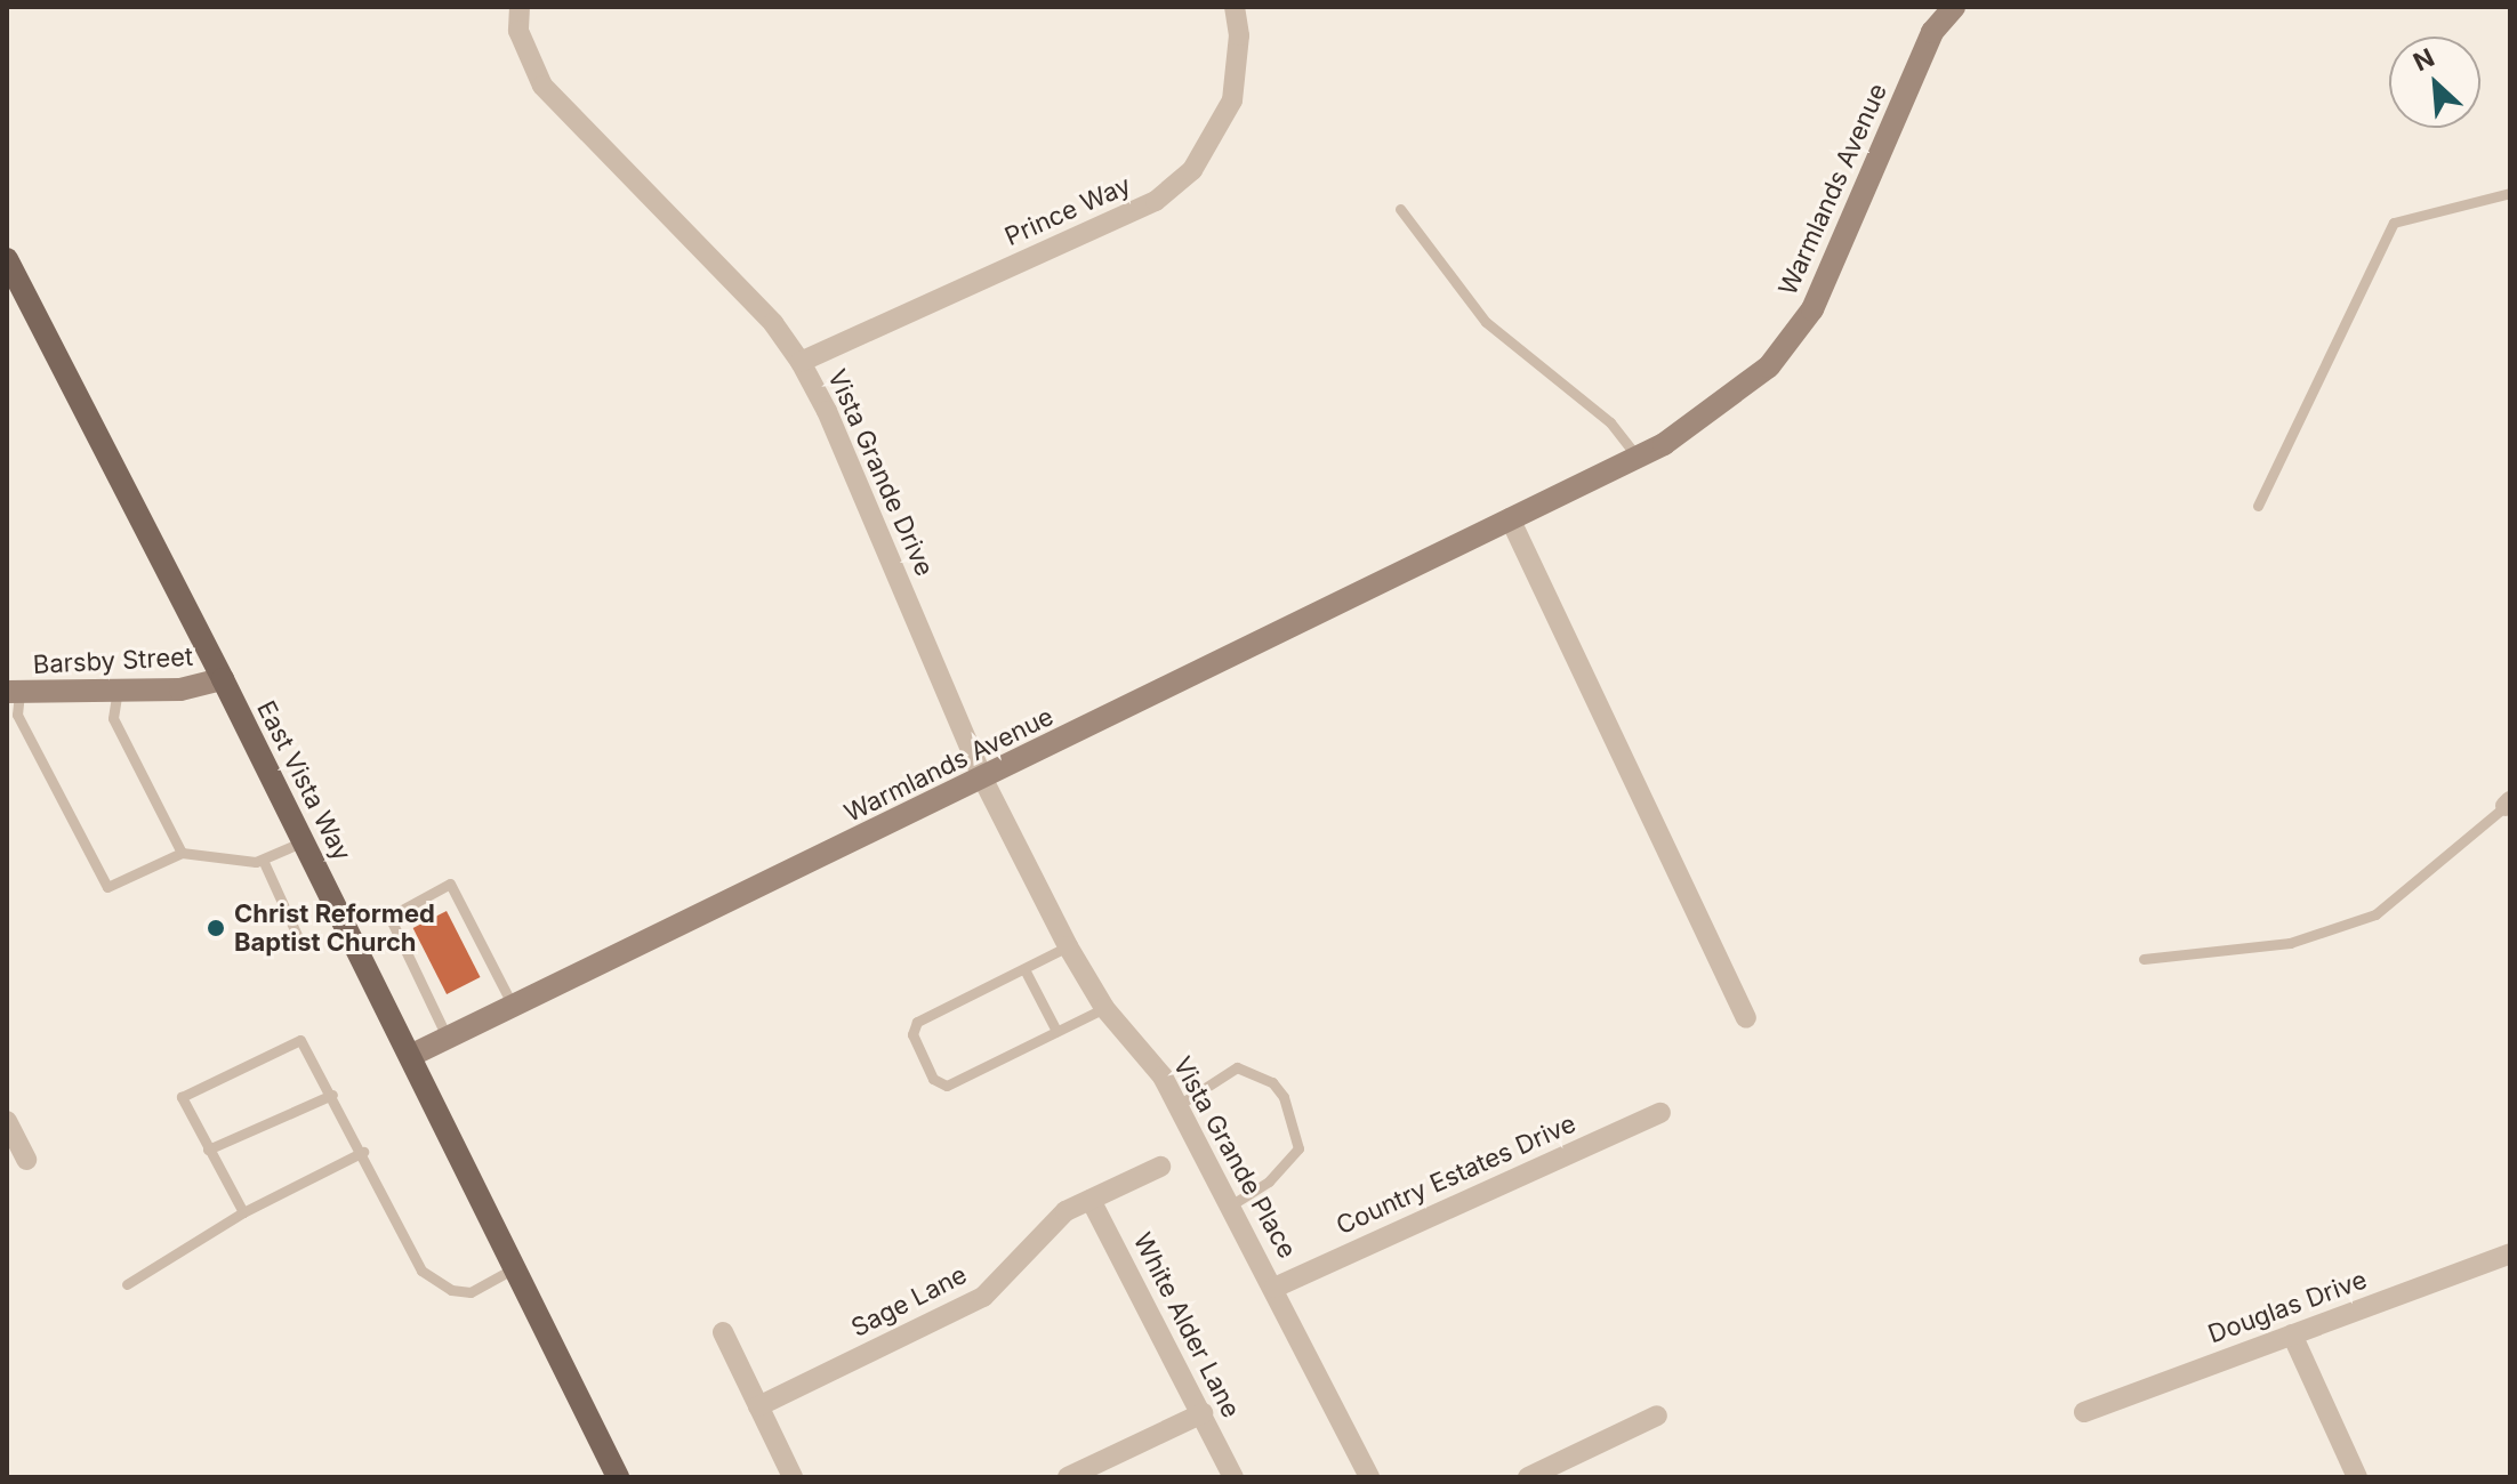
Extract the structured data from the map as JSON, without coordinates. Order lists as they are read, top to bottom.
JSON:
{
  "streets": {
    "main road": ["East Vista Way"],
    "street": [
      "Warmlands Avenue",
      "Prince Way",
      "Vista Grande Drive",
      "Barsby Street",
      "Vista Grande Place",
      "Country Estates Drive",
      "Sage Lane",
      "Douglas Drive",
      "White Alder Lane"
    ]
  },
  "crossings": [
    ["Warmlands Avenue", "Vista Grande Drive"],
    ["Warmlands Avenue", "East Vista Way"],
    ["Warmlands Avenue", "Vista Grande Place"],
    ["Prince Way", "Vista Grande Drive"],
    ["Vista Grande Drive", "Vista Grande Place"],
    ["Barsby Street", "East Vista Way"],
    ["Vista Grande Place", "Country Estates Drive"],
    ["Sage Lane", "White Alder Lane"]
  ],
  "places": ["Christ Reformed Baptist Church"],
  "north": "top left"
}
